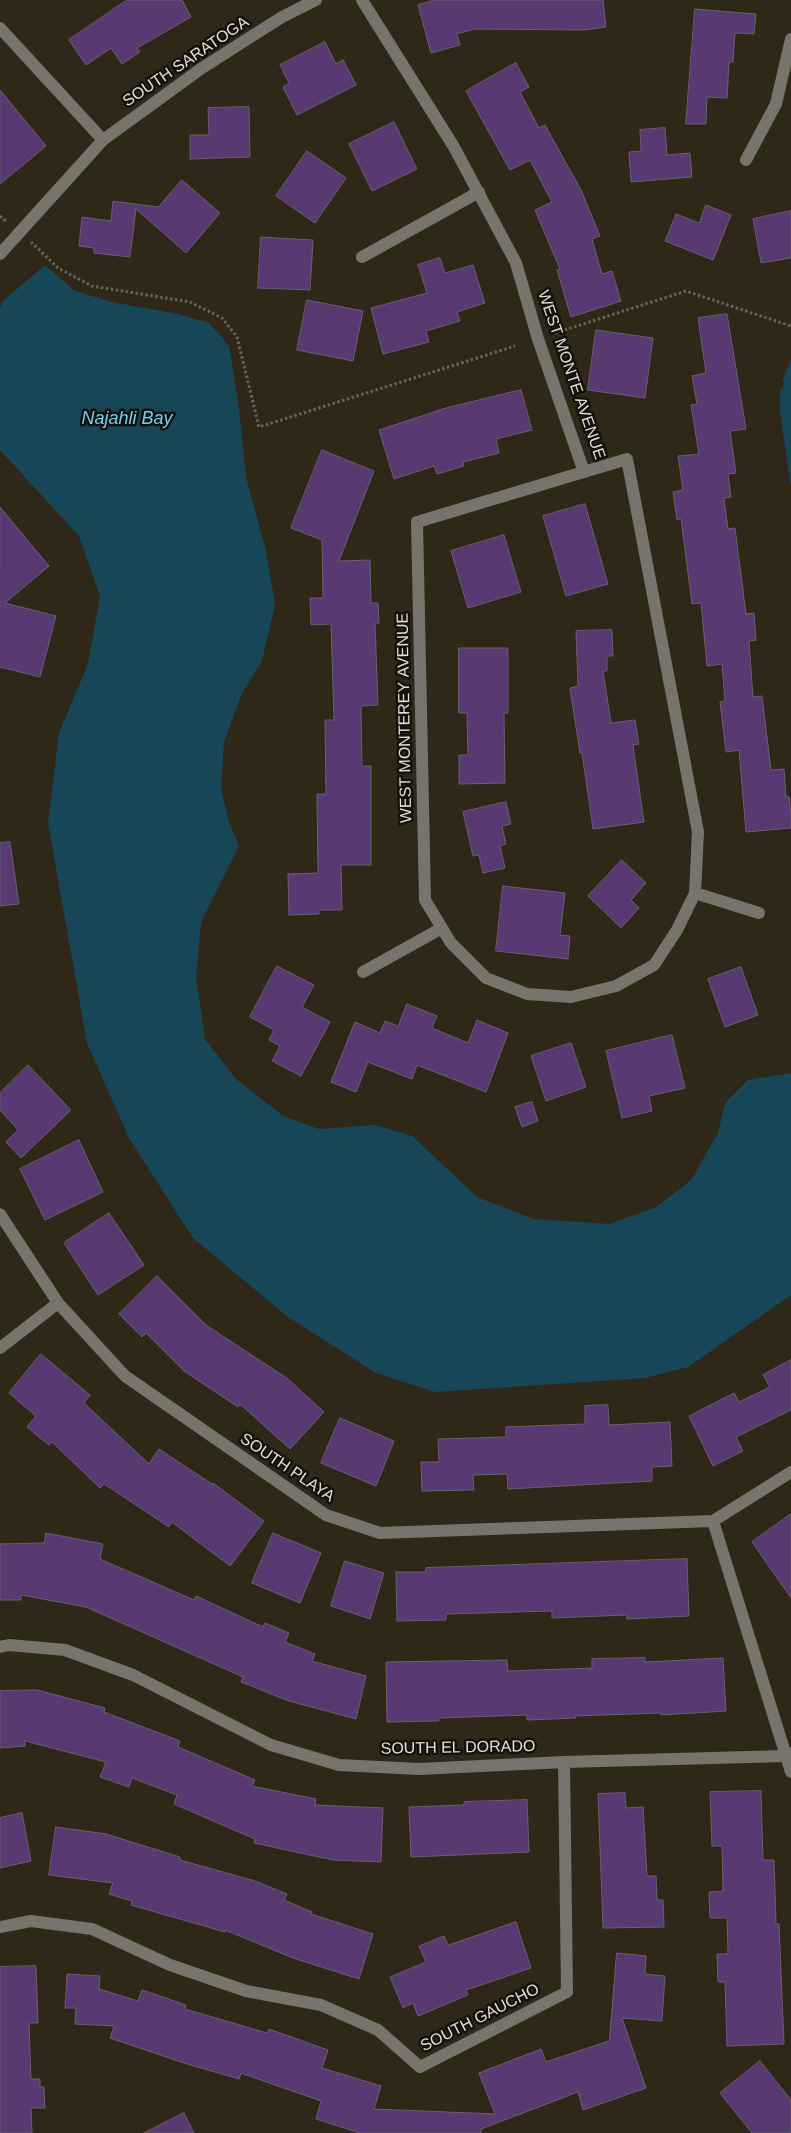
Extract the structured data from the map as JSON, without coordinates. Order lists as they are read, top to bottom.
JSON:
{
  "streets": {
    "street": [
      "SOUTH SARATOGA",
      "WEST MONTE AVENUE",
      "WEST MONTEREY AVENUE",
      "SOUTH PLAYA",
      "SOUTH EL DORADO",
      "SOUTH GAUCHO"
    ]
  },
  "crossings": [
    ["WEST MONTE AVENUE", "WEST MONTEREY AVENUE"],
    ["SOUTH EL DORADO", "SOUTH GAUCHO"]
  ],
  "water": ["Najahli Bay"]
}
